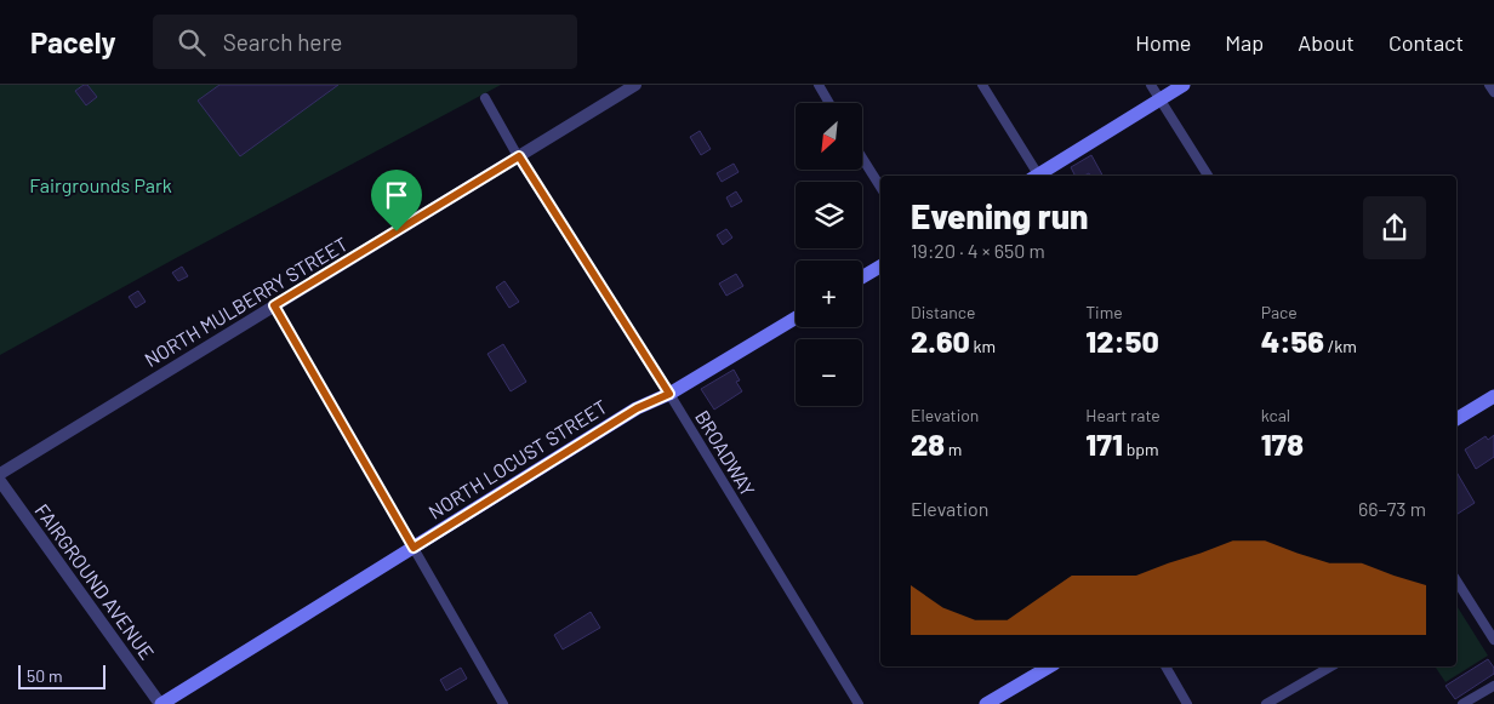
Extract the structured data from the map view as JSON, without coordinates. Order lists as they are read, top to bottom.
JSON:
{
  "streets": {
    "main road": ["NORTH LOCUST STREET"],
    "street": ["NORTH MULBERRY STREET", "BROADWAY", "FAIRGROUND AVENUE"]
  },
  "crossings": [
    ["NORTH MULBERRY STREET", "BROADWAY"],
    ["BROADWAY", "NORTH LOCUST STREET"],
    ["NORTH LOCUST STREET", "FAIRGROUND AVENUE"]
  ],
  "parks": ["Fairgrounds Park"],
  "scale_bar": "50 m",
  "north": "bottom left",
  "page": {
    "header": "Pacely",
    "search": "Search here",
    "nav": [
      "Home",
      "Map",
      "About",
      "Contact"
    ],
    "map_buttons": ["+", "−"],
    "heading": ["Evening run", "19:20 · 4 × 650 m"],
    "stats": [
      ["Distance", "2.60 km"],
      ["Time", "12:50"],
      ["Pace", "4:56 /km"],
      ["Elevation", "28 m"],
      ["Heart rate", "171 bpm"],
      ["kcal", "178"]
    ],
    "chart": ["Elevation", "66–73 m"],
    "scale": "50 m"
  }
}
